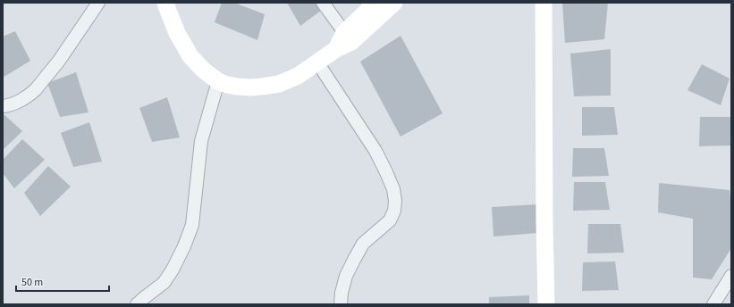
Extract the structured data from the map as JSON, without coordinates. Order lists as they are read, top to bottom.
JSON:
{
  "scale_bar": "50 m"
}
